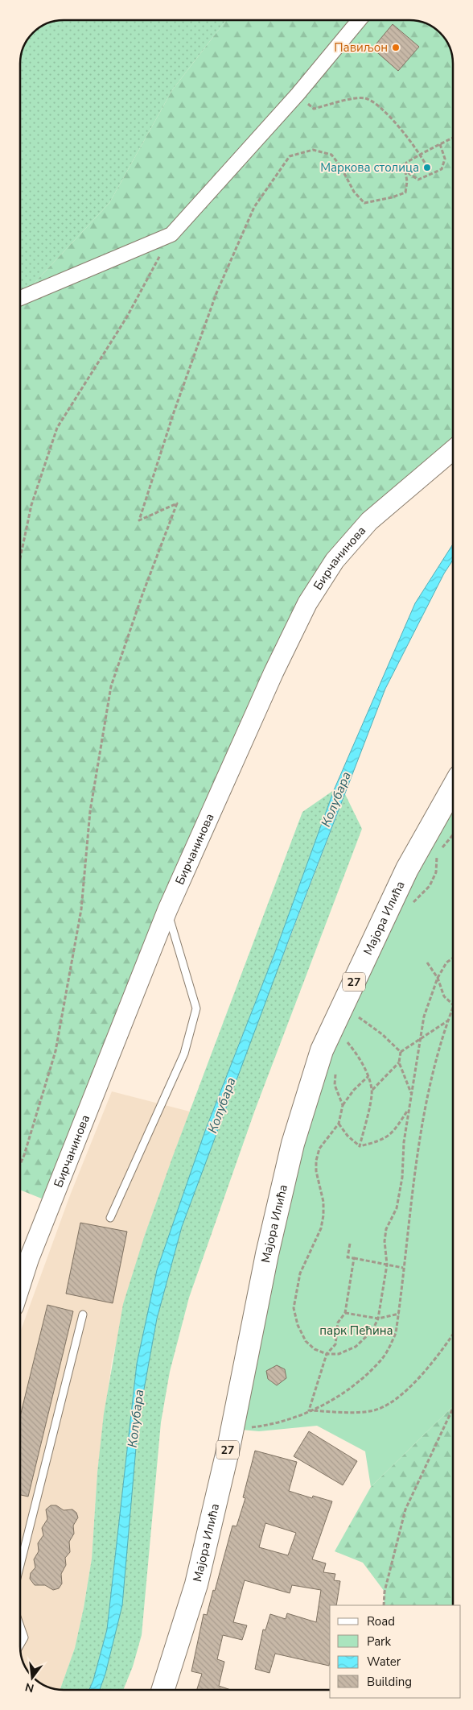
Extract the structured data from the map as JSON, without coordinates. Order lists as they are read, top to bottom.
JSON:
{
  "streets": {
    "main road": ["Бирчанинова", "Мајора Илића", "27"]
  },
  "water": ["Колубара"],
  "parks": ["парк Пећина"],
  "places": ["Павиљон", "Маркова столица"],
  "legend": [
    "Road",
    "Park",
    "Water",
    "Building"
  ],
  "north": "bottom"
}
